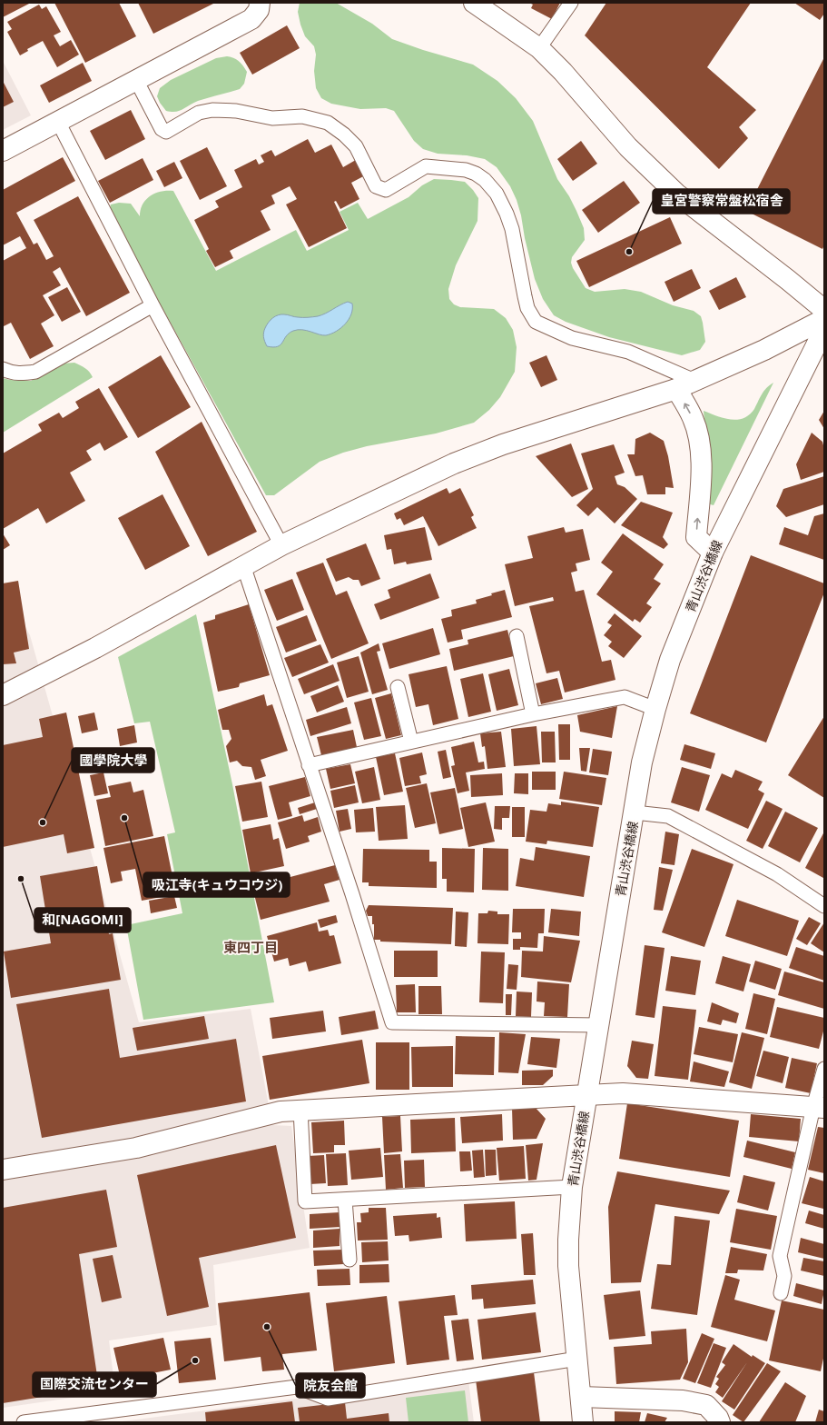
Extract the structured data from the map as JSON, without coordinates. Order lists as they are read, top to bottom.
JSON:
{
  "streets": {
    "street": ["青山渋谷橋線"]
  },
  "districts": ["東四丁目"],
  "places": [
    "皇宮警察常盤松宿舎",
    "吸江寺(キュウコウジ)",
    "國學院大學",
    "和[NAGOMI]",
    "院友会館",
    "国際交流センター"
  ]
}
